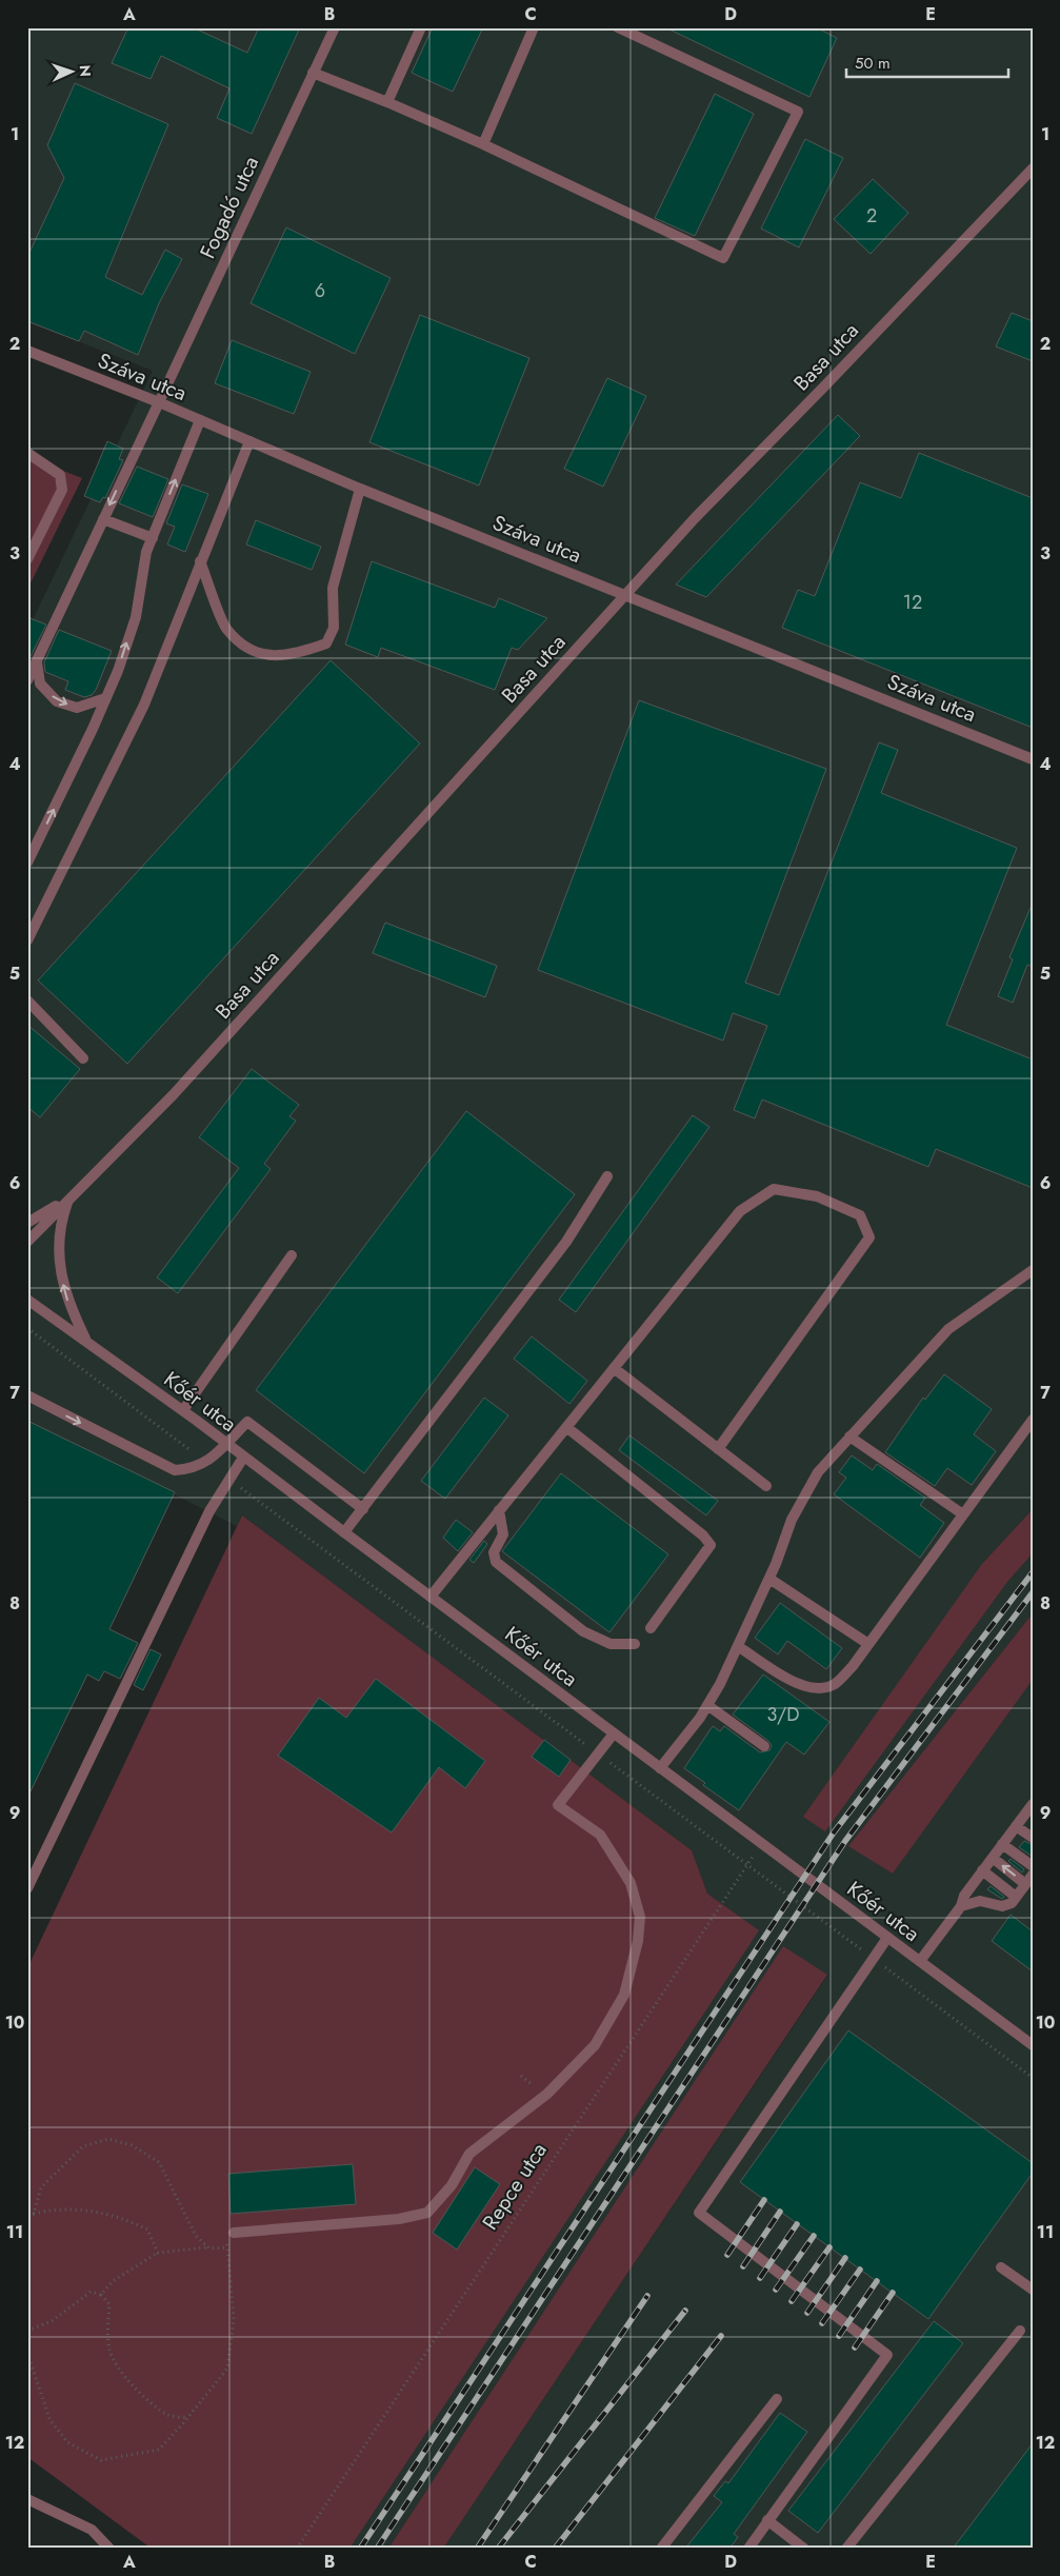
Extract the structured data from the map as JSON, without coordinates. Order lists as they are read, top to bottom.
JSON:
{
  "streets": {
    "street": [
      "Fogadó utca",
      "Basa utca",
      "Száva utca",
      "Kőér utca"
    ],
    "path": ["Repce utca"]
  },
  "crossings": [
    ["Fogadó utca", "Száva utca"],
    ["Basa utca", "Száva utca"],
    ["Kőér utca", "Repce utca"]
  ],
  "house_numbers": [
    "2",
    "6",
    "12",
    "3/D"
  ],
  "scale_bar": "50 m",
  "north": "right",
  "grid": {
    "columns": [
      "A",
      "B",
      "C",
      "D",
      "E"
    ],
    "rows": [
      "1",
      "2",
      "3",
      "4",
      "5",
      "6",
      "7",
      "8",
      "9",
      "10",
      "11",
      "12"
    ]
  }
}
